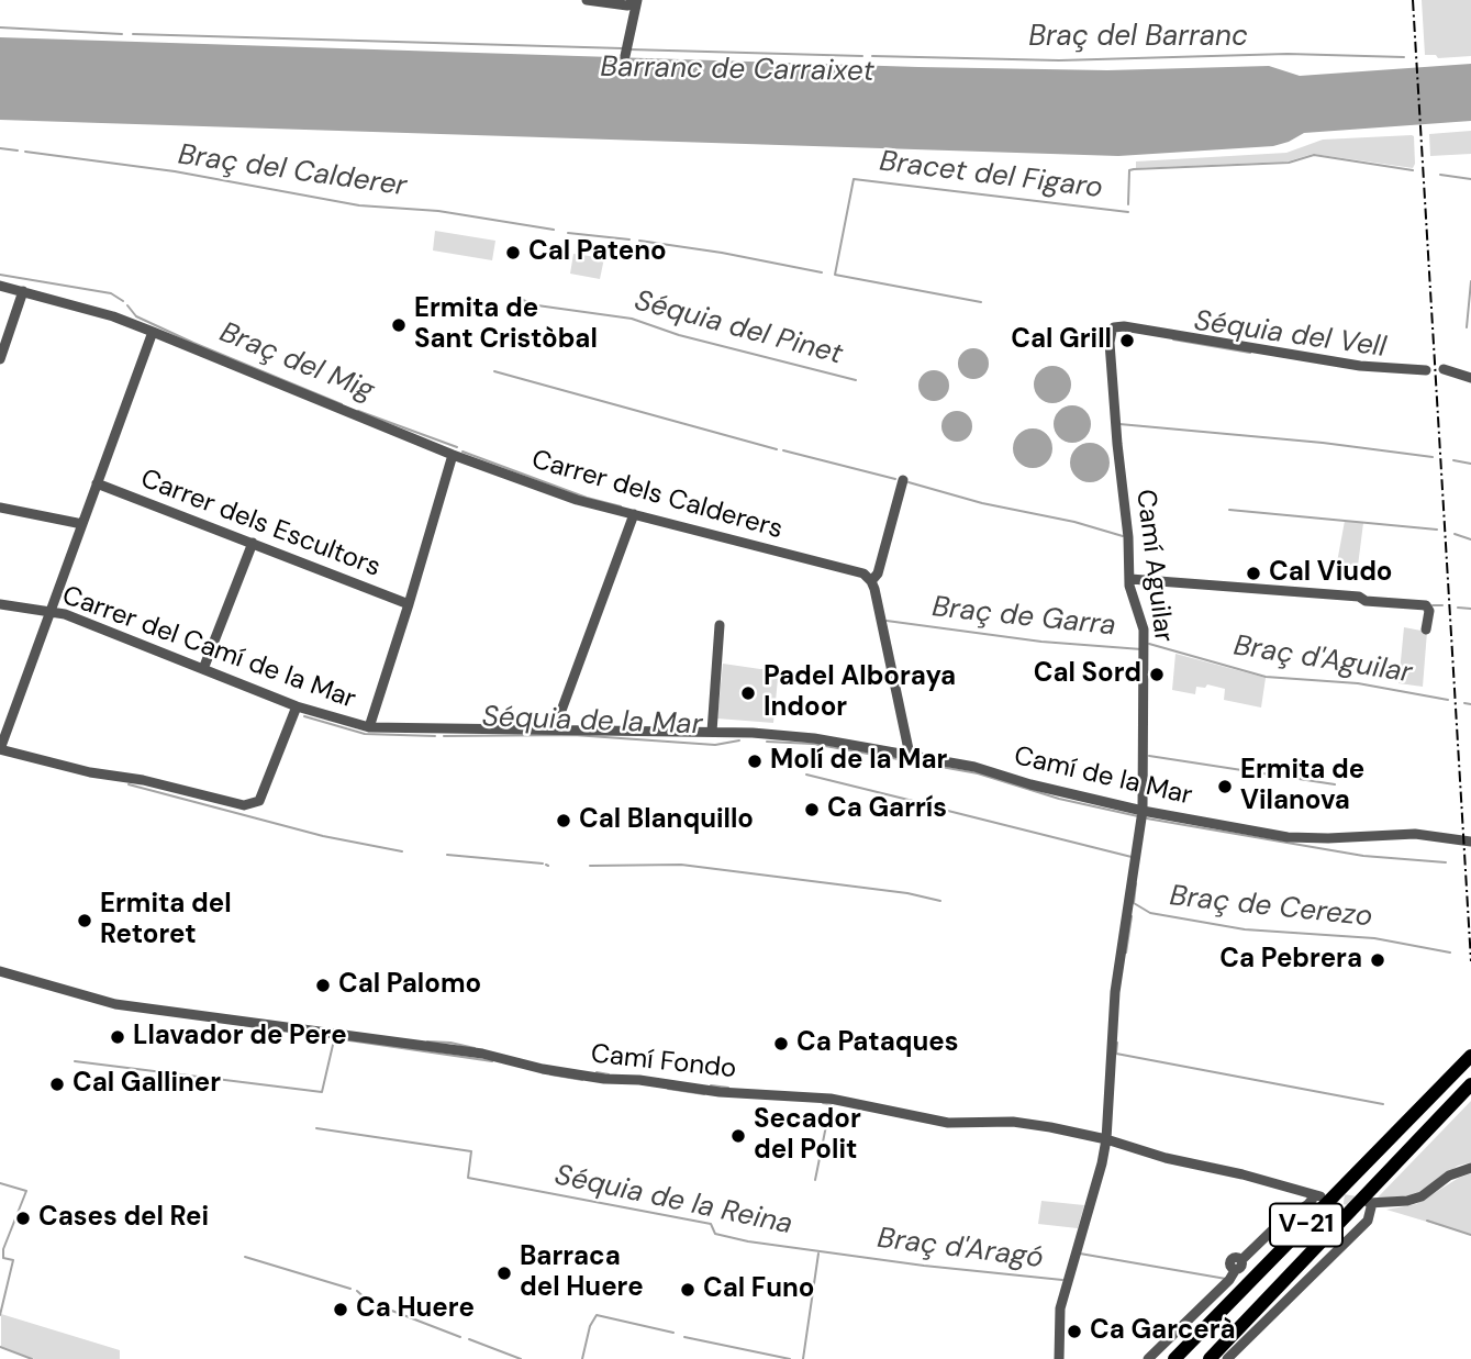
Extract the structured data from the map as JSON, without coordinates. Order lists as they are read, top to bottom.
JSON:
{
  "streets": {
    "highway": ["V-21"],
    "street": [
      "Carrer dels Calderers",
      "Carrer dels Escultors",
      "Camí Aguilar",
      "Carrer del Camí de la Mar",
      "Camí de la Mar",
      "Camí Fondo"
    ]
  },
  "crossings": [
    ["Camí Aguilar", "Camí de la Mar"],
    ["Camí Aguilar", "Camí Fondo"],
    ["Carrer del Camí de la Mar", "Camí de la Mar"]
  ],
  "water": [
    "Braç del Barranc",
    "Barranc de Carraixet",
    "Braç del Calderer",
    "Bracet del Figaro",
    "Séquia del Pinet",
    "Séquia del Vell",
    "Braç del Mig",
    "Braç de Garra",
    "Braç d'Aguilar",
    "Séquia de la Mar",
    "Braç de Cerezo",
    "Séquia de la Reina",
    "Braç d'Aragó"
  ],
  "places": [
    "Cal Pateno",
    "Ermita de Sant Cristòbal",
    "Cal Grill",
    "Cal Viudo",
    "Cal Sord",
    "Padel Alboraya Indoor",
    "Molí de la Mar",
    "Ermita de Vilanova",
    "Ca Garrís",
    "Cal Blanquillo",
    "Ermita del Retoret",
    "Ca Pebrera",
    "Cal Palomo",
    "Llavador de Pere",
    "Ca Pataques",
    "Cal Galliner",
    "Secador del Polit",
    "Cases del Rei",
    "Barraca del Huere",
    "Cal Funo",
    "Ca Huere",
    "Ca Garcerà"
  ]
}
